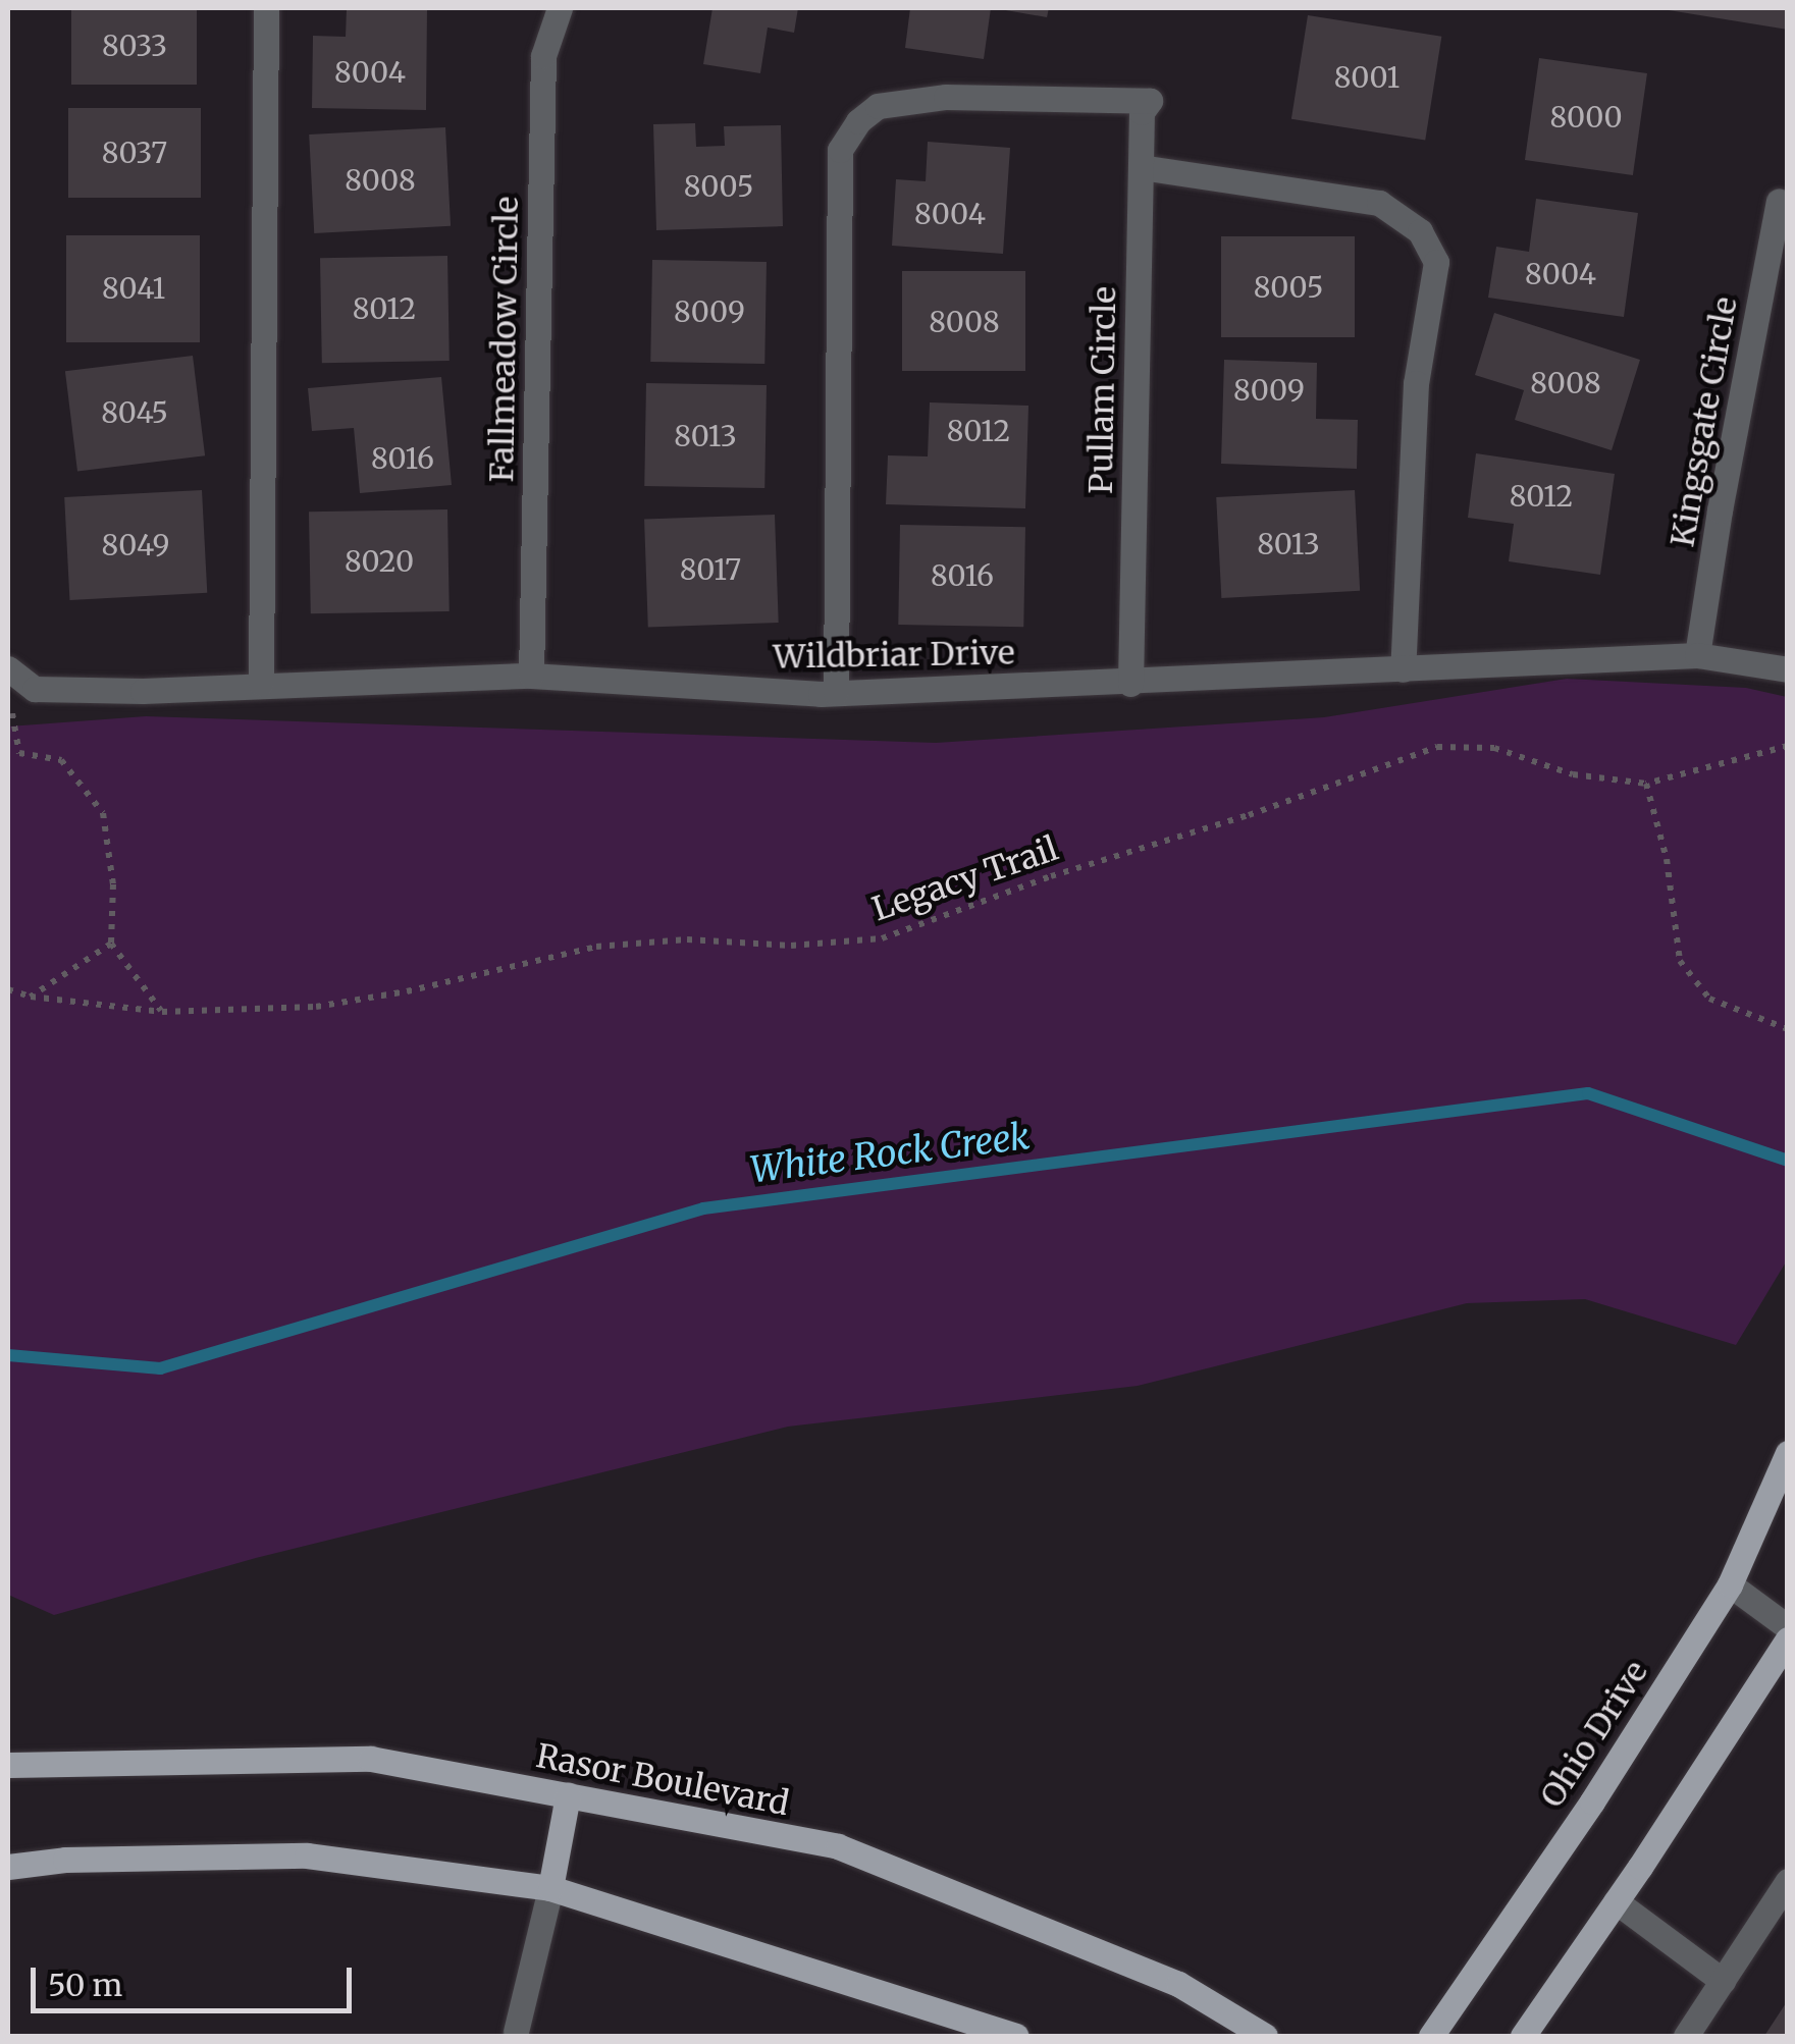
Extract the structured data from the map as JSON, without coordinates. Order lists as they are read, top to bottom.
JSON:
{
  "streets": {
    "main road": ["Ohio Drive", "Rasor Boulevard"],
    "street": [
      "Fallmeadow Circle",
      "Pullam Circle",
      "Kingsgate Circle",
      "Wildbriar Drive"
    ],
    "path": ["Legacy Trail"]
  },
  "crossings": [
    ["Fallmeadow Circle", "Wildbriar Drive"],
    ["Pullam Circle", "Wildbriar Drive"],
    ["Kingsgate Circle", "Wildbriar Drive"]
  ],
  "water": ["White Rock Creek"],
  "house_numbers": [
    "8033",
    "8004",
    "8001",
    "8000",
    "8037",
    "8008",
    "8005",
    "8004",
    "8004",
    "8005",
    "8041",
    "8012",
    "8009",
    "8008",
    "8008",
    "8009",
    "8045",
    "8012",
    "8013",
    "8016",
    "8012",
    "8013",
    "8049",
    "8020",
    "8017",
    "8016"
  ],
  "scale_bar": "50 m"
}
